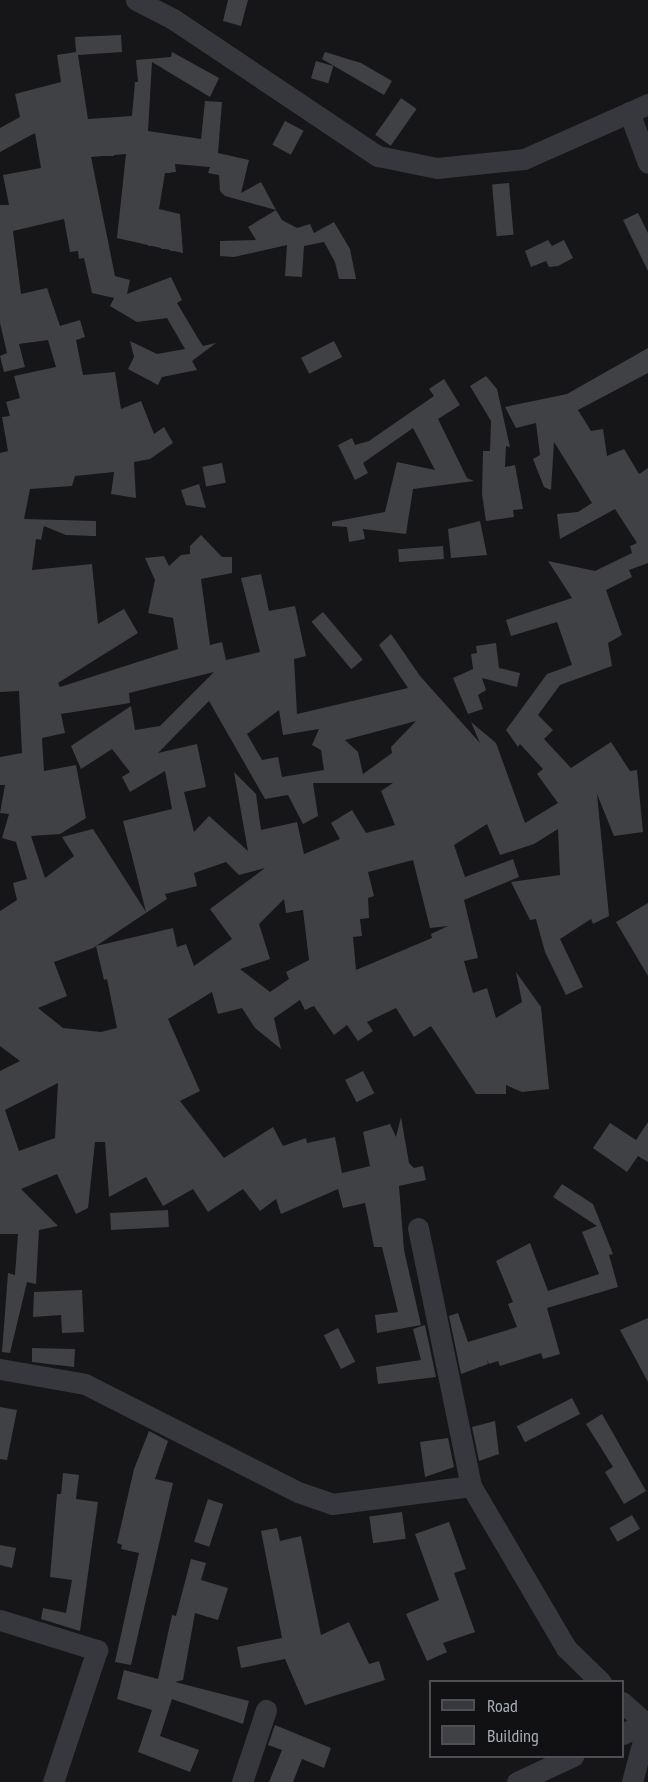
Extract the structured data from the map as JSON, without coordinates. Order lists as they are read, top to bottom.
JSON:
{
  "legend": ["Road", "Building"]
}
